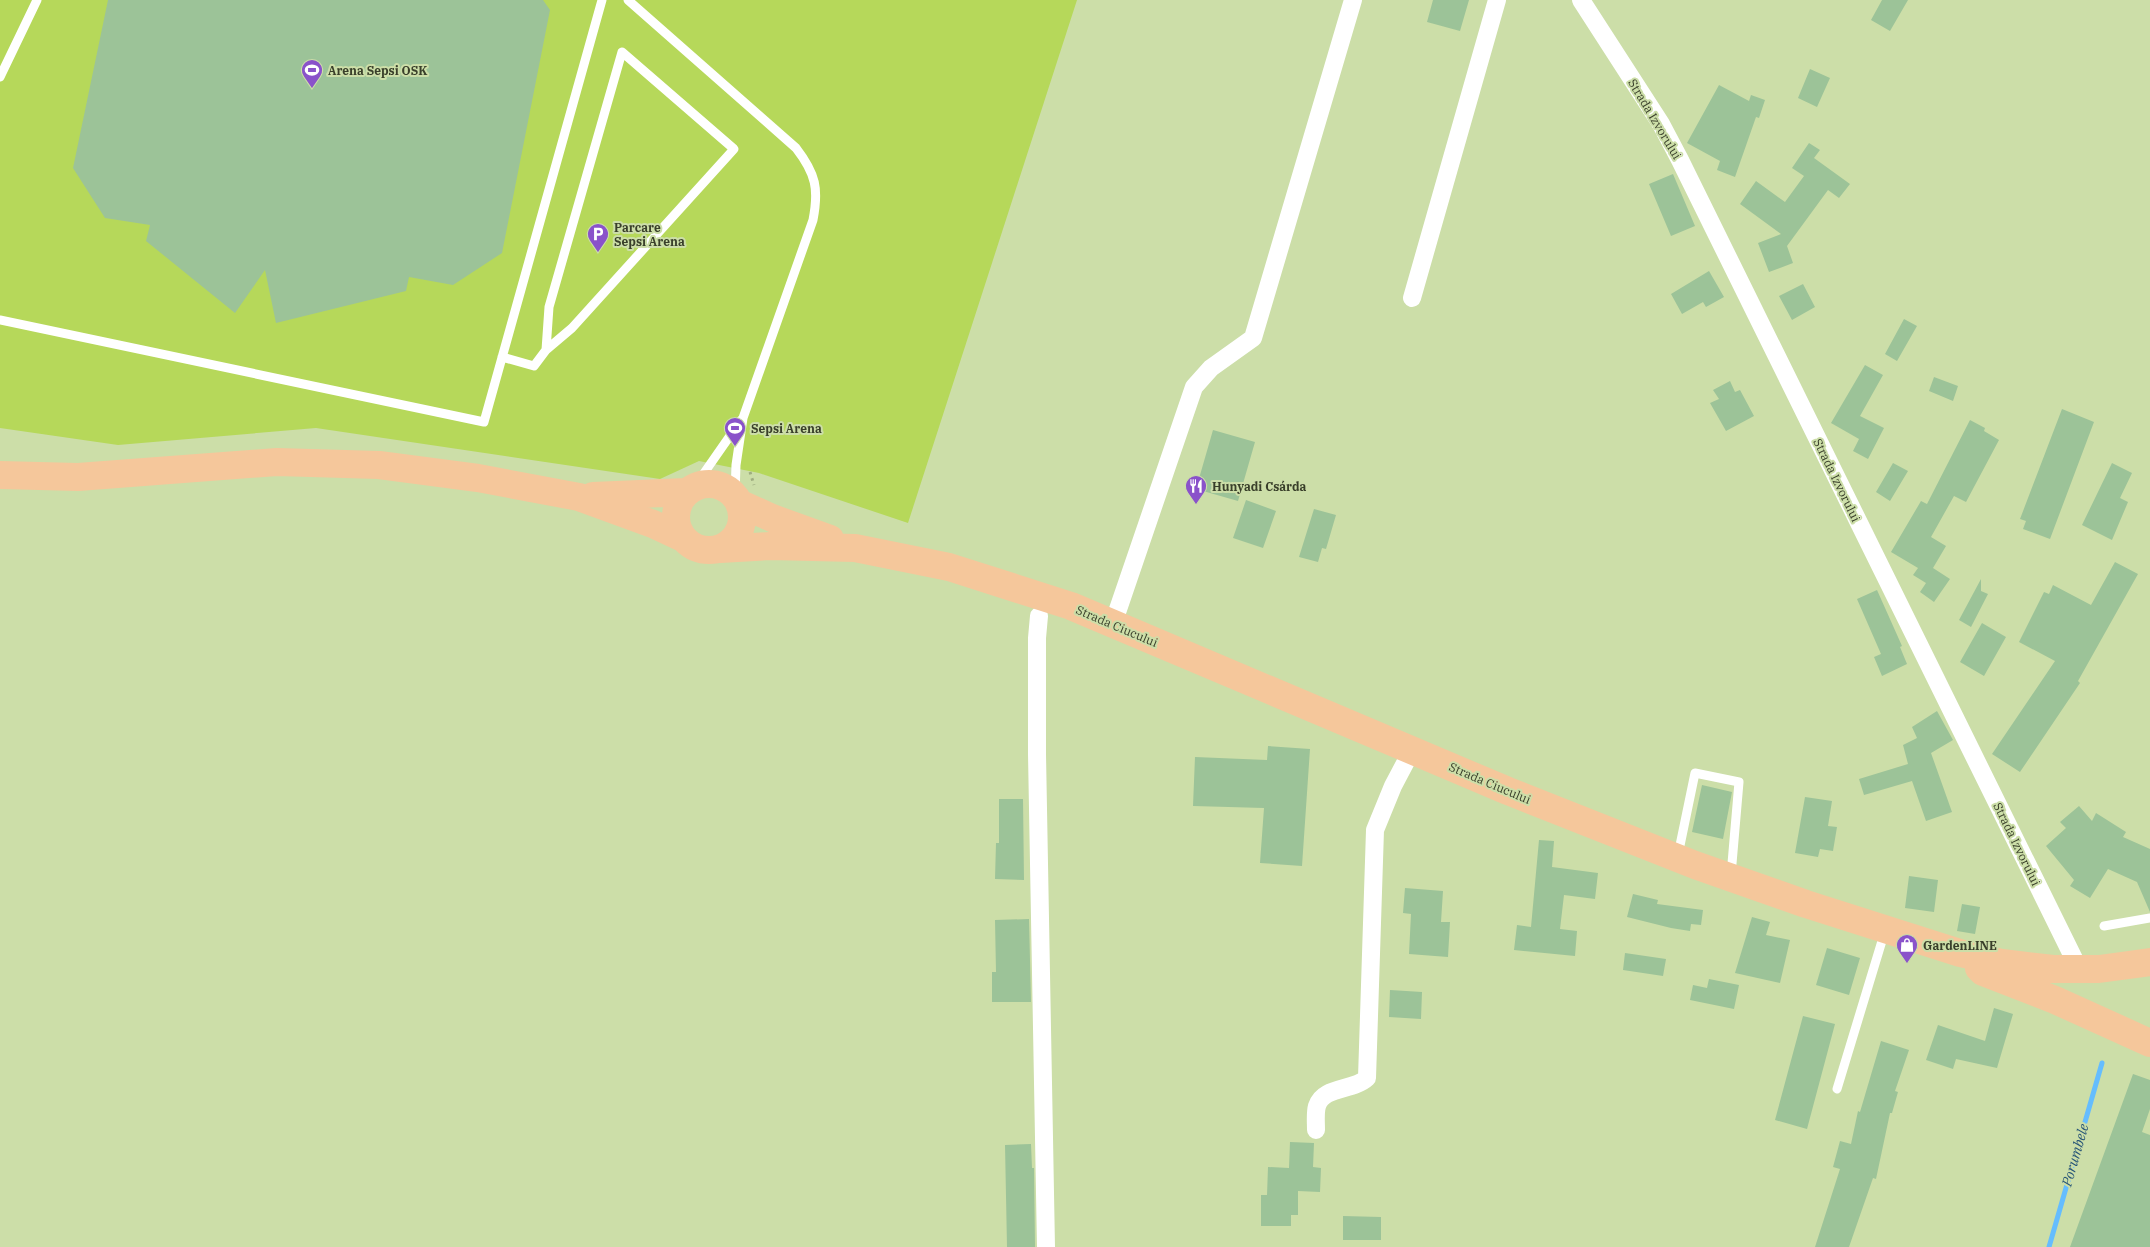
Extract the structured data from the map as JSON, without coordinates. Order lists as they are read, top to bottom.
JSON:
{
  "streets": {
    "main road": ["Strada Ciucului"],
    "street": ["Strada Izvorului"]
  },
  "crossings": [
    ["Strada Izvorului", "Strada Ciucului"]
  ],
  "water": ["Porumbele"],
  "places": {
    "sports": ["Arena Sepsi OSK", "Sepsi Arena"],
    "parking": ["Parcare Sepsi Arena"],
    "restaurant": ["Hunyadi Csárda"],
    "shop": ["GardenLINE"]
  }
}
